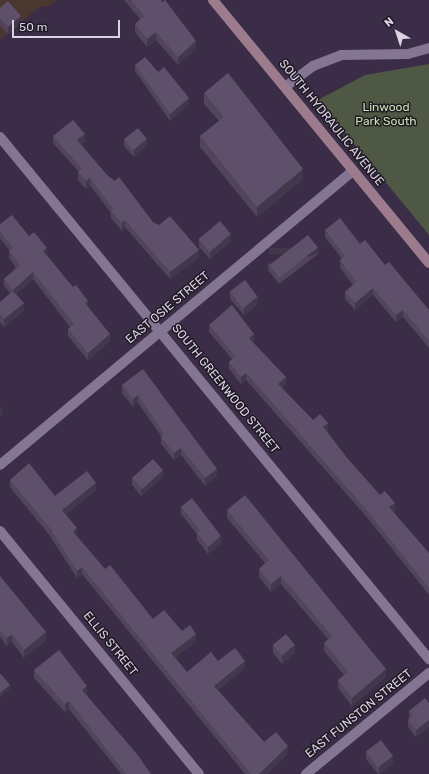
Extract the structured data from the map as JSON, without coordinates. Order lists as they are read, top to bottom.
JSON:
{
  "streets": {
    "street": [
      "SOUTH HYDRAULIC AVENUE",
      "EAST OSIE STREET",
      "SOUTH GREENWOOD STREET",
      "ELLIS STREET",
      "EAST FUNSTON STREET"
    ]
  },
  "crossings": [
    ["SOUTH HYDRAULIC AVENUE", "EAST OSIE STREET"],
    ["EAST OSIE STREET", "SOUTH GREENWOOD STREET"]
  ],
  "parks": ["Linwood Park South"],
  "scale_bar": "50 m",
  "north": "top left"
}
